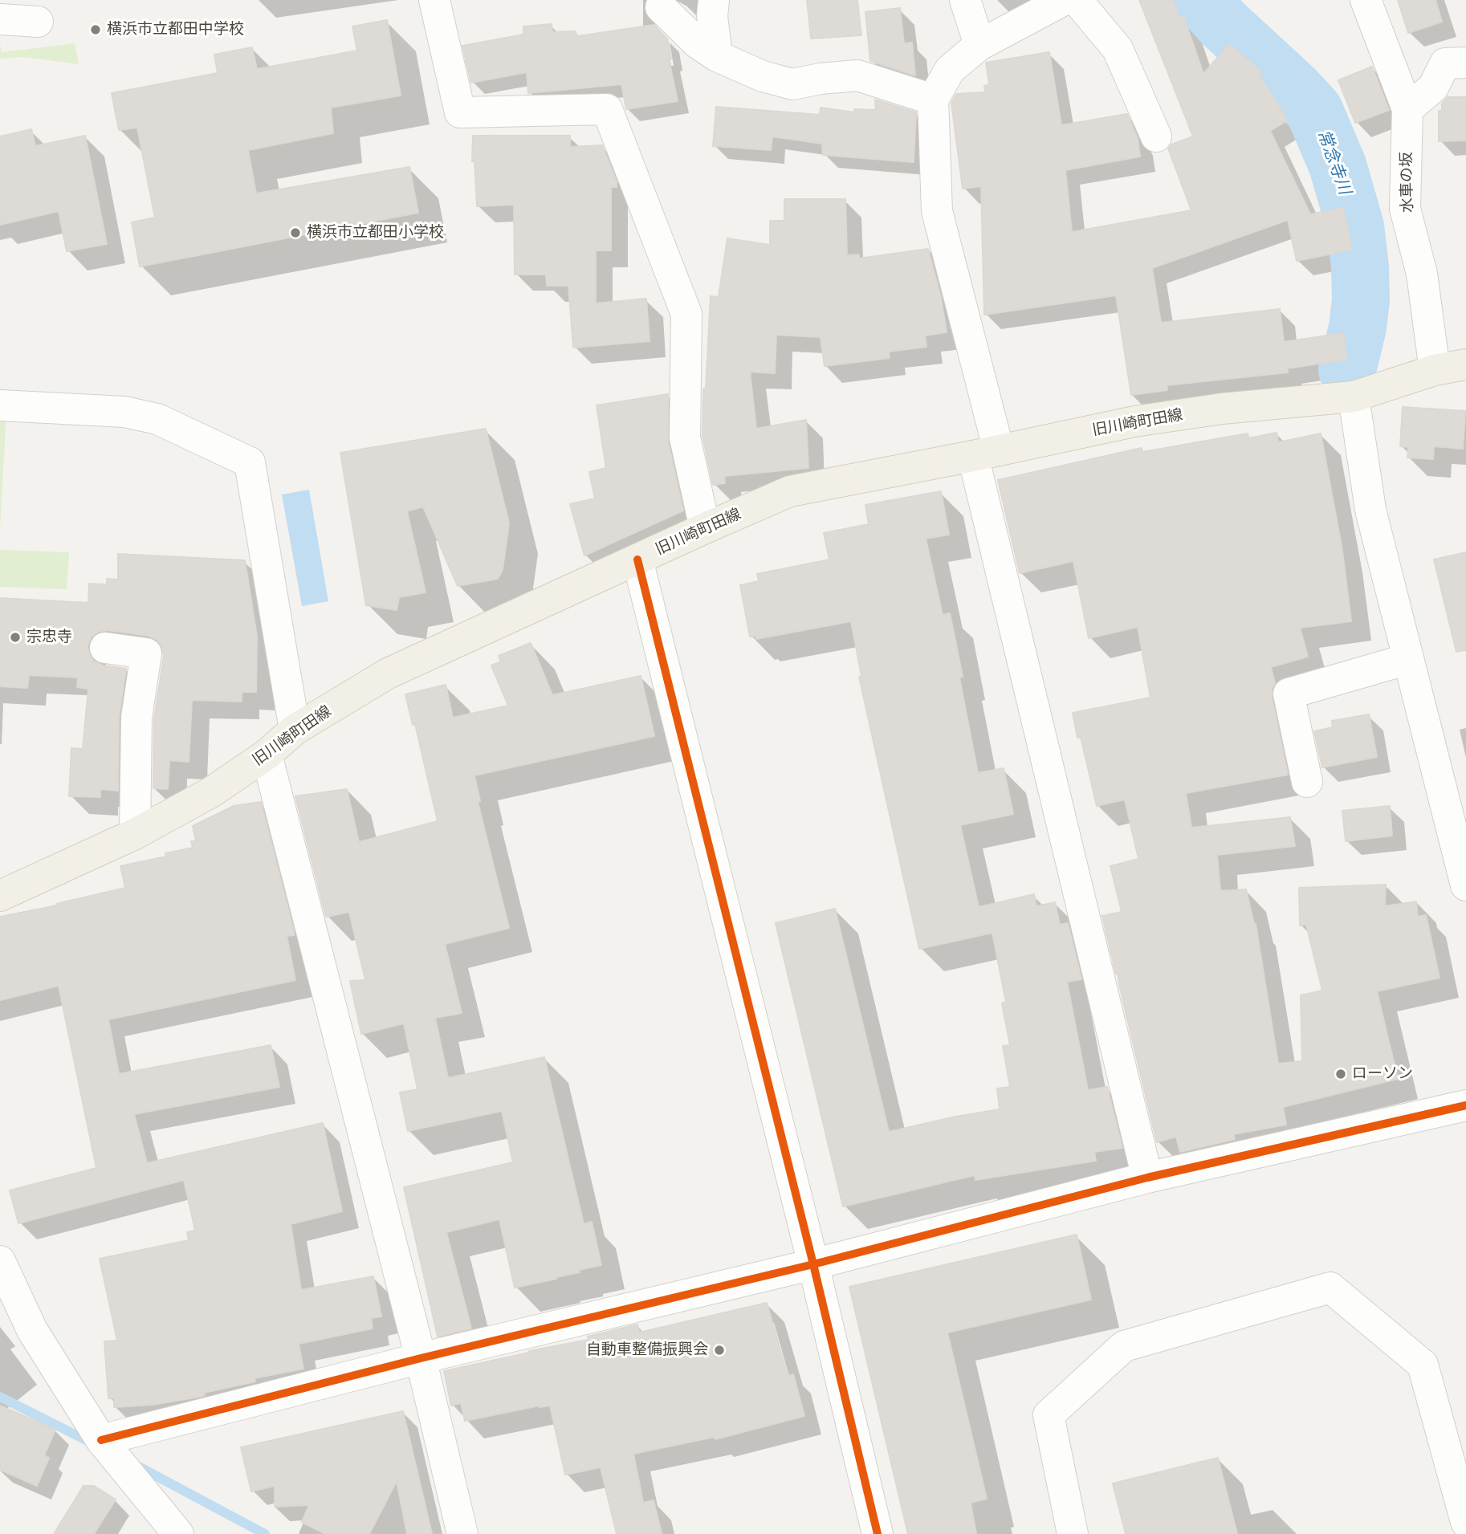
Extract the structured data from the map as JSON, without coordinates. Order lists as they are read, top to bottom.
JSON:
{
  "streets": {
    "main road": ["旧川崎町田線"],
    "street": ["水車の坂"]
  },
  "crossings": [
    ["水車の坂", "旧川崎町田線"]
  ],
  "water": ["常念寺川"],
  "places": [
    "横浜市立都田中学校",
    "横浜市立都田小学校",
    "宗忠寺",
    "ローソン",
    "自動車整備振興会"
  ]
}
